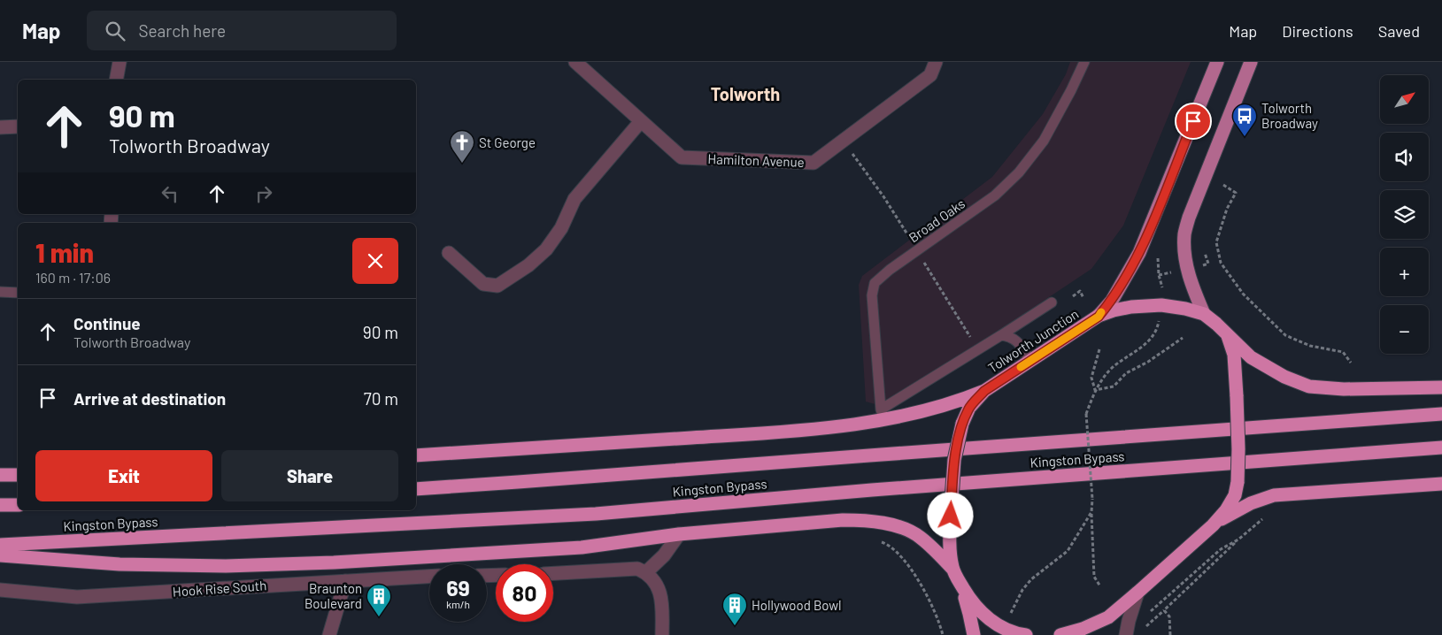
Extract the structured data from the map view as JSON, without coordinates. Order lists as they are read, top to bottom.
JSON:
{
  "streets": {
    "highway": ["Tolworth Junction", "Kingston Bypass"],
    "street": ["Hamilton Avenue", "Hook Rise South"],
    "lane": ["Broad Oaks"]
  },
  "districts": ["Tolworth"],
  "places": {
    "bus stop": ["Tolworth Broadway"],
    "church": ["St George"],
    "building": ["Braunton Boulevard", "Hollywood Bowl"]
  },
  "north": "top right",
  "page": {
    "header": "Map",
    "search": "Search here",
    "nav": ["Map", "Directions", "Saved"],
    "map_buttons": ["+", "−"],
    "turn": ["90 m", "Tolworth Broadway"],
    "heading": ["1 min", "160 m · 17:06"],
    "list": [
      {
        "name": "Continue",
        "note": "Tolworth Broadway",
        "value": "90 m"
      },
      {
        "name": "Arrive at destination",
        "value": "70 m"
      }
    ],
    "buttons": ["Exit", "Share"],
    "speed": "69 km/h",
    "limit": "80"
  }
}
